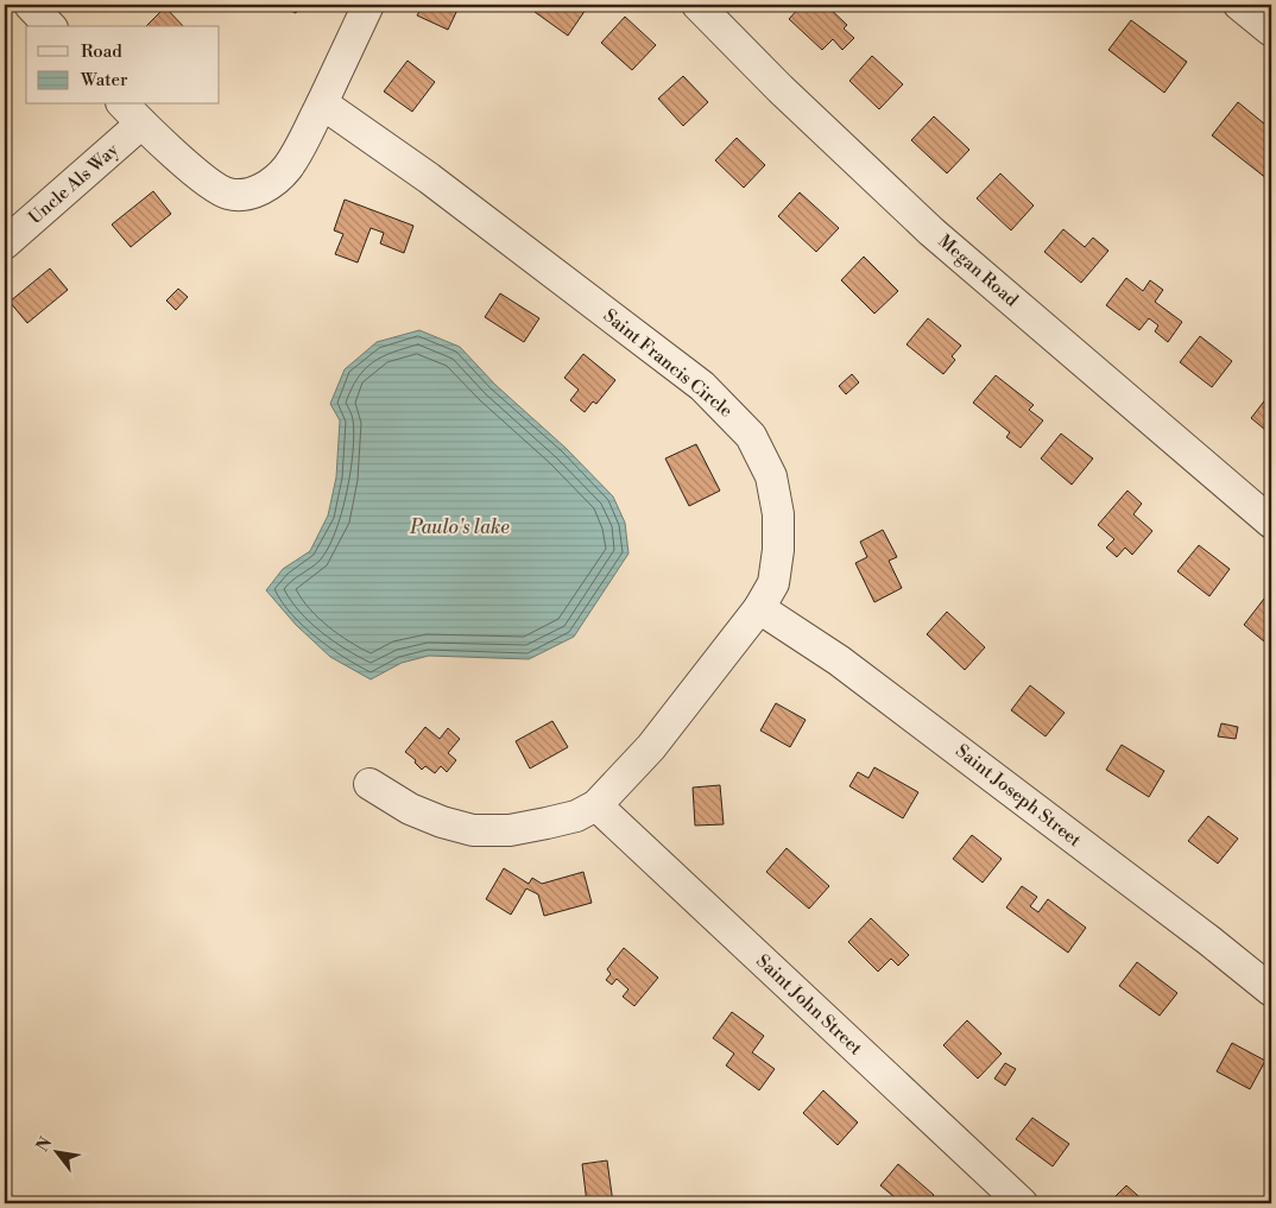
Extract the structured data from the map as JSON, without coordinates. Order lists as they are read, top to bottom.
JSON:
{
  "streets": {
    "street": [
      "Uncle Als Way",
      "Megan Road",
      "Saint Francis Circle",
      "Saint Joseph Street",
      "Saint John Street"
    ]
  },
  "crossings": [
    ["Saint Francis Circle", "Saint Joseph Street"],
    ["Saint Francis Circle", "Saint John Street"]
  ],
  "water": ["Paulo's lake"],
  "legend": ["Road", "Water"],
  "north": "top left"
}
